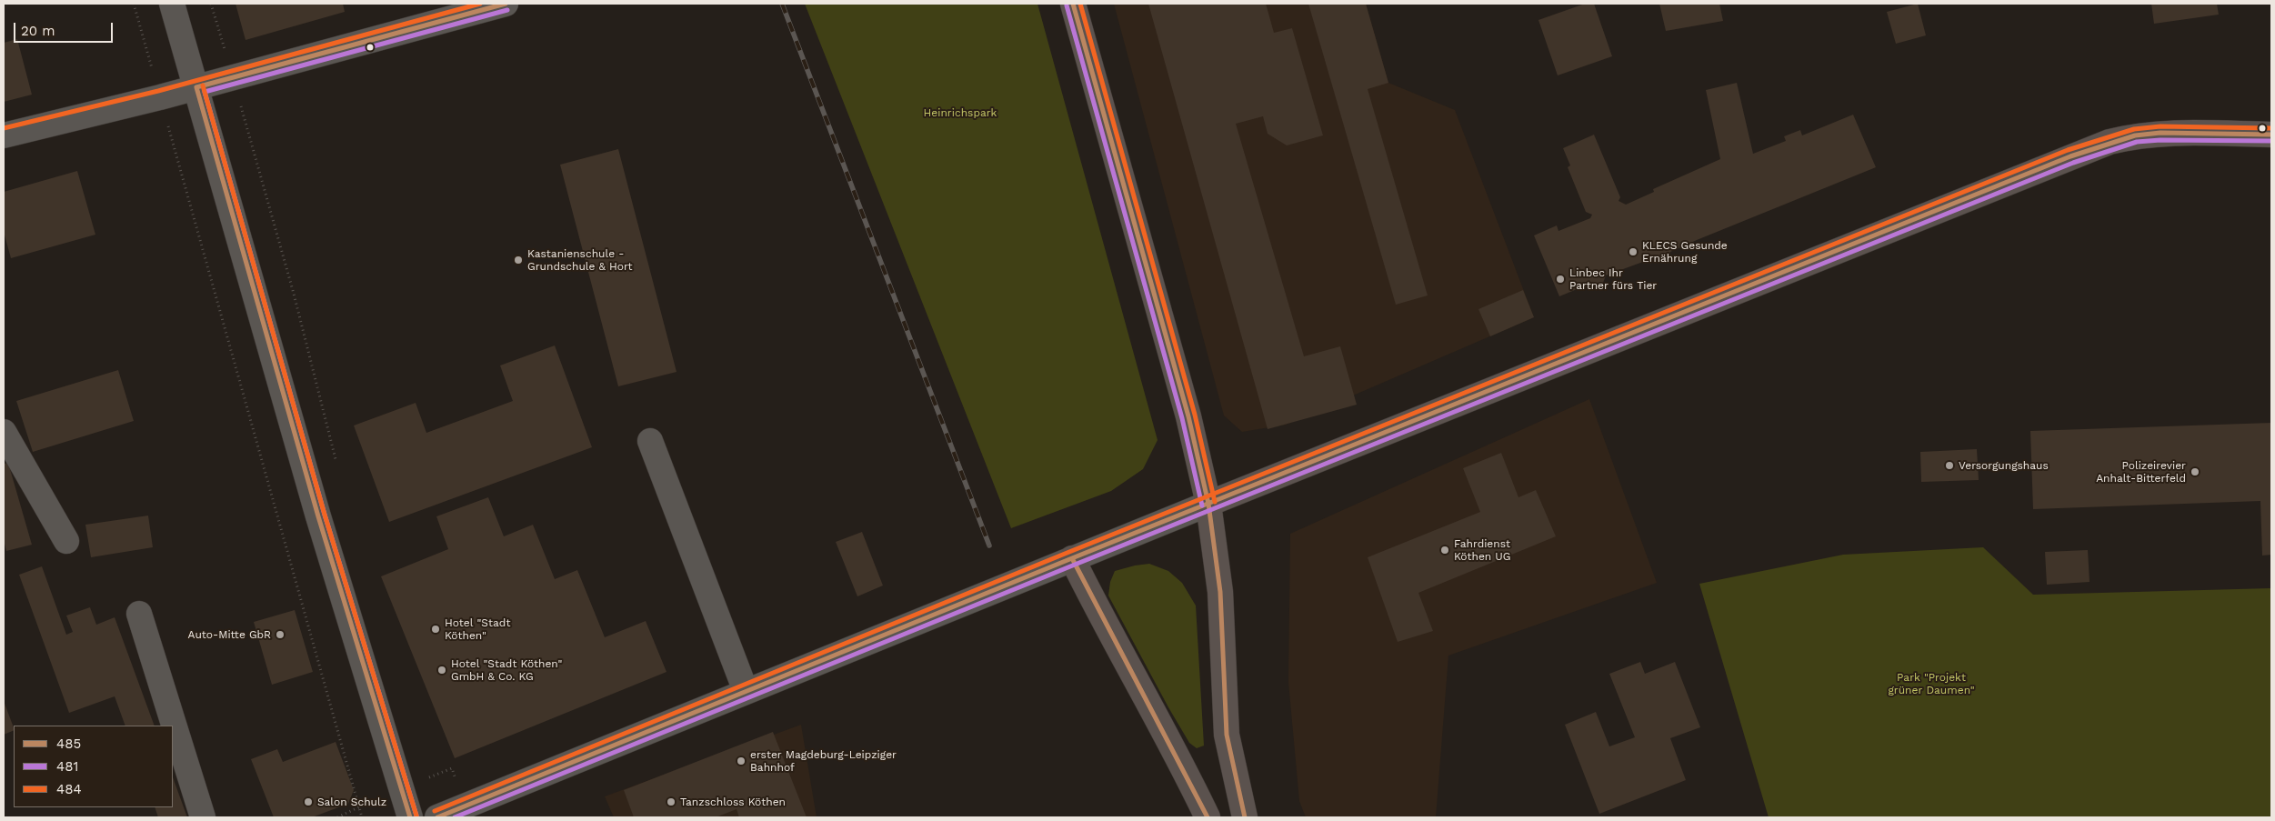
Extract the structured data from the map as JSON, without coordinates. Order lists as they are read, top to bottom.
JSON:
{
  "parks": ["Heinrichspark", "Park \"Projekt grüner Daumen\""],
  "places": [
    "KLECS Gesunde Ernährung",
    "Kastanienschule - Grundschule & Hort",
    "Linbec Ihr Partner fürs Tier",
    "Versorgungshaus",
    "Polizeirevier Anhalt-Bitterfeld",
    "Fahrdienst Köthen UG",
    "Hotel \"Stadt Köthen\"",
    "Auto-Mitte GbR",
    "Hotel \"Stadt Köthen\" GmbH & Co. KG",
    "erster Magdeburg-Leipziger Bahnhof",
    "Salon Schulz",
    "Tanzschloss Köthen"
  ],
  "lines": ["transit line 485", "transit line 484", "transit line 481"],
  "legend": ["485", "481", "484"],
  "scale_bar": "20 m"
}
